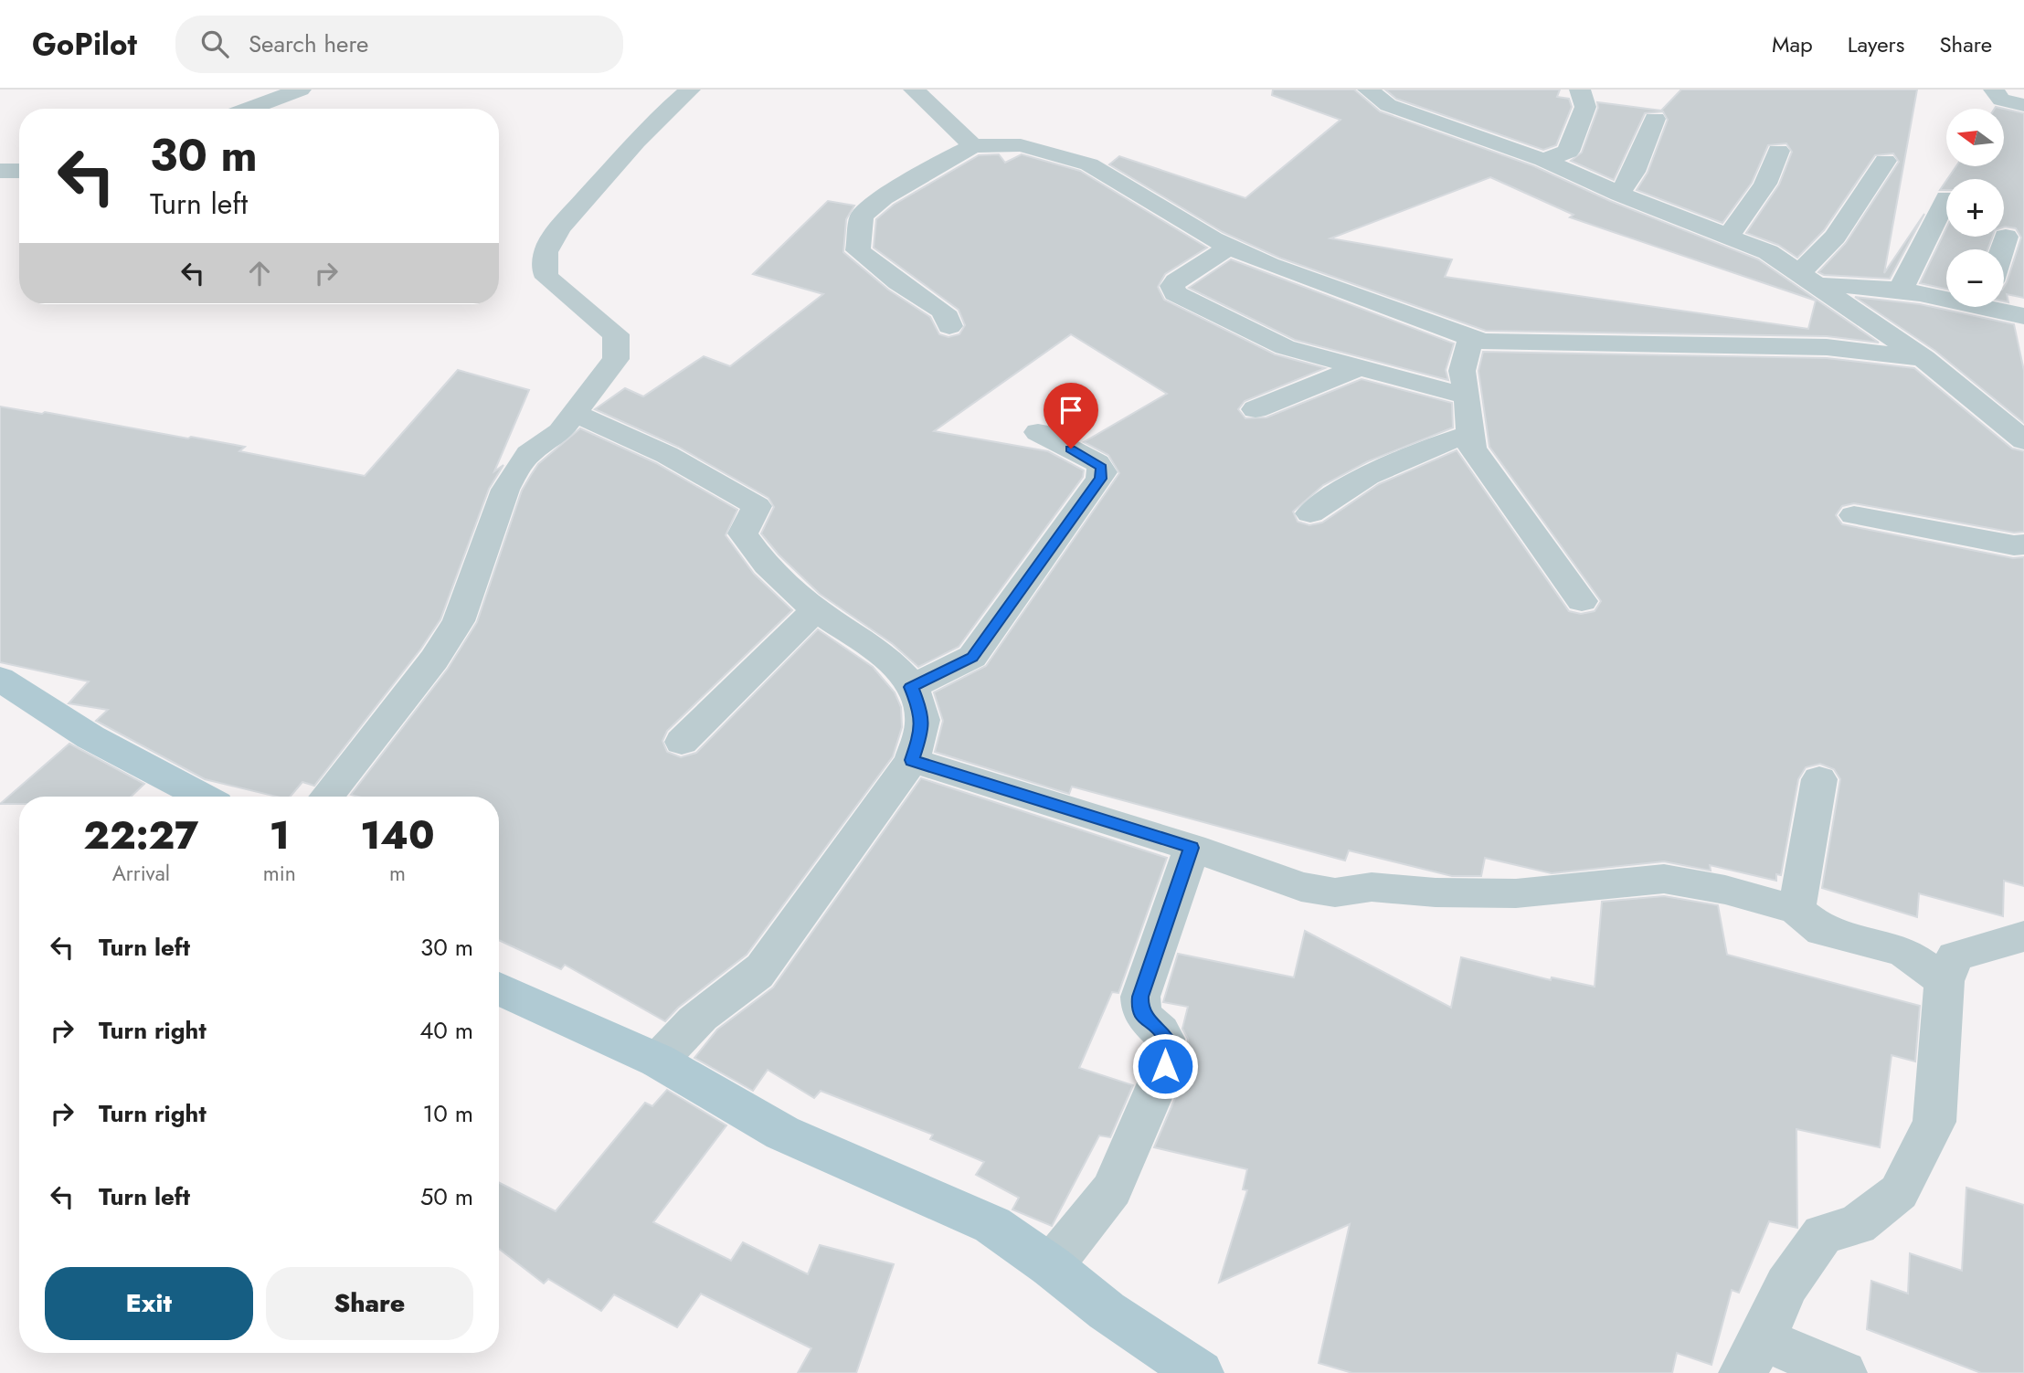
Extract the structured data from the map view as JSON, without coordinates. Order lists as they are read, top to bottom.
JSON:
{
  "north": "left",
  "page": {
    "header": "GoPilot",
    "search": "Search here",
    "nav": ["Map", "Layers", "Share"],
    "map_buttons": ["+", "−"],
    "turn": ["30 m", "Turn left"],
    "eta": [
      "22:27",
      "Arrival",
      "1",
      "min",
      "140",
      "m"
    ],
    "list": [
      {
        "name": "Turn left",
        "value": "30 m"
      },
      {
        "name": "Turn right",
        "value": "40 m"
      },
      {
        "name": "Turn right",
        "value": "10 m"
      },
      {
        "name": "Turn left",
        "value": "50 m"
      }
    ],
    "buttons": ["Exit", "Share"]
  }
}
